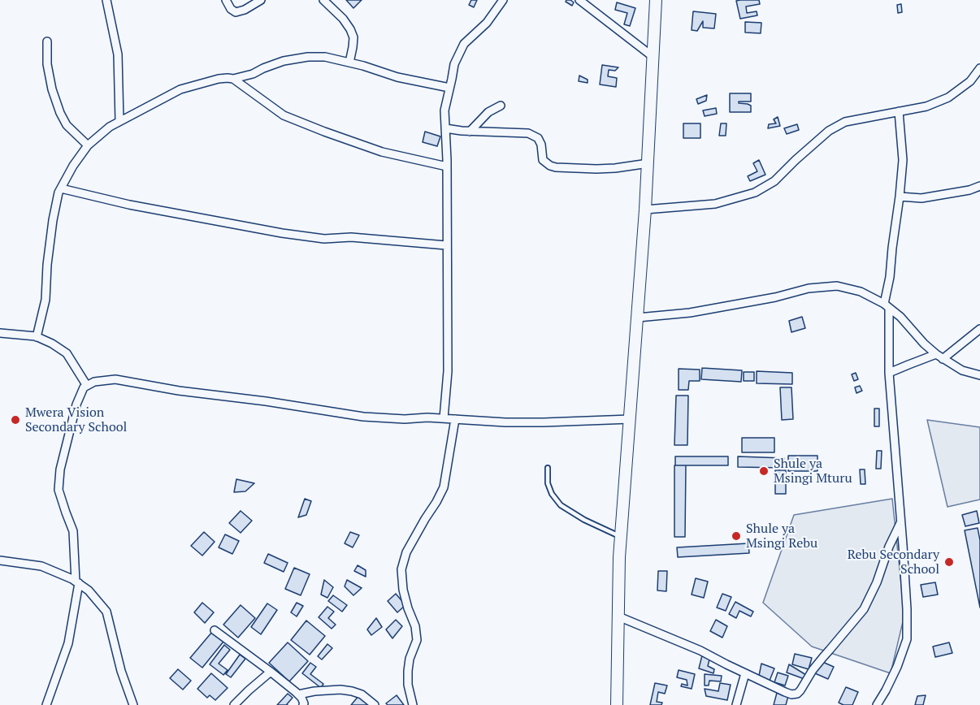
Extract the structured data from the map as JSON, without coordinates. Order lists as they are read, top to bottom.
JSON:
{
  "places": [
    "Mwera Vision Secondary School",
    "Shule ya Msingi Mturu",
    "Shule ya Msingi Rebu",
    "Rebu Secondary School"
  ]
}
